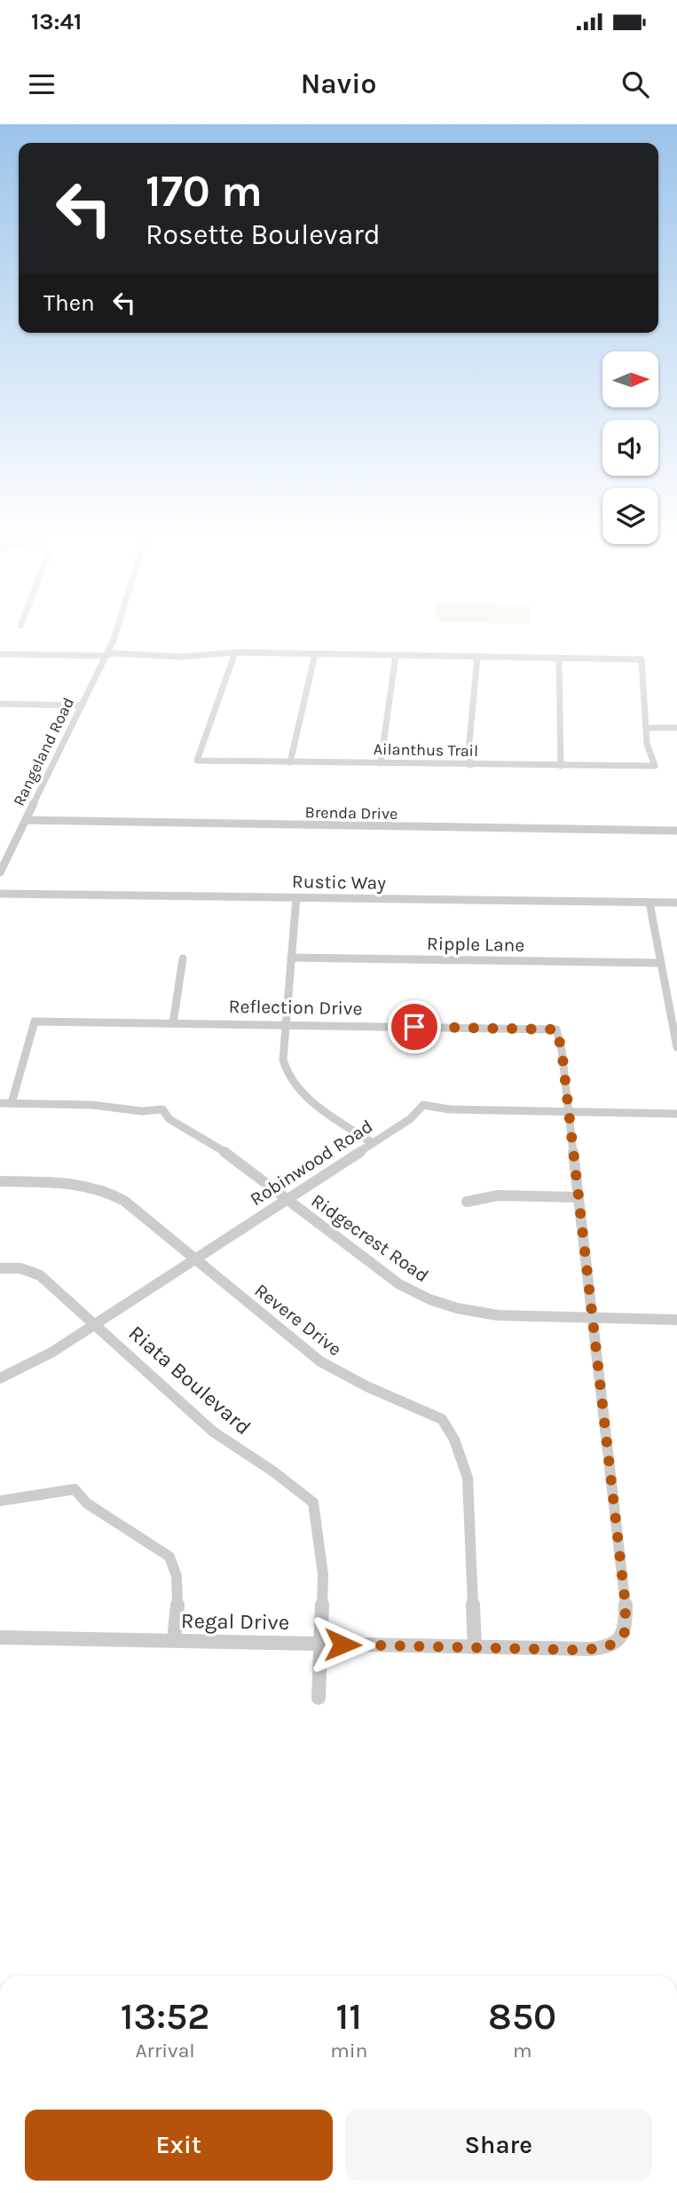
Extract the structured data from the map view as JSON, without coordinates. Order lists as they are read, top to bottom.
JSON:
{
  "streets": {
    "street": [
      "Ailanthus Trail",
      "Rangeland Road",
      "Brenda Drive",
      "Rustic Way",
      "Ripple Lane",
      "Reflection Drive",
      "Robinwood Road",
      "Ridgecrest Road",
      "Revere Drive",
      "Riata Boulevard",
      "Regal Drive"
    ]
  },
  "crossings": [
    ["Rangeland Road", "Brenda Drive"],
    ["Reflection Drive", "Robinwood Road"],
    ["Reflection Drive", "Ridgecrest Road"],
    ["Robinwood Road", "Ridgecrest Road"],
    ["Robinwood Road", "Revere Drive"],
    ["Robinwood Road", "Riata Boulevard"],
    ["Ridgecrest Road", "Regal Drive"],
    ["Revere Drive", "Regal Drive"],
    ["Riata Boulevard", "Regal Drive"]
  ],
  "north": "right",
  "page": {
    "status": "13:41",
    "header": "Navio",
    "turn": ["170 m", "Rosette Boulevard"],
    "then": "Then",
    "eta": [
      "13:52",
      "Arrival",
      "11",
      "min",
      "850",
      "m"
    ],
    "buttons": ["Exit", "Share"]
  }
}
